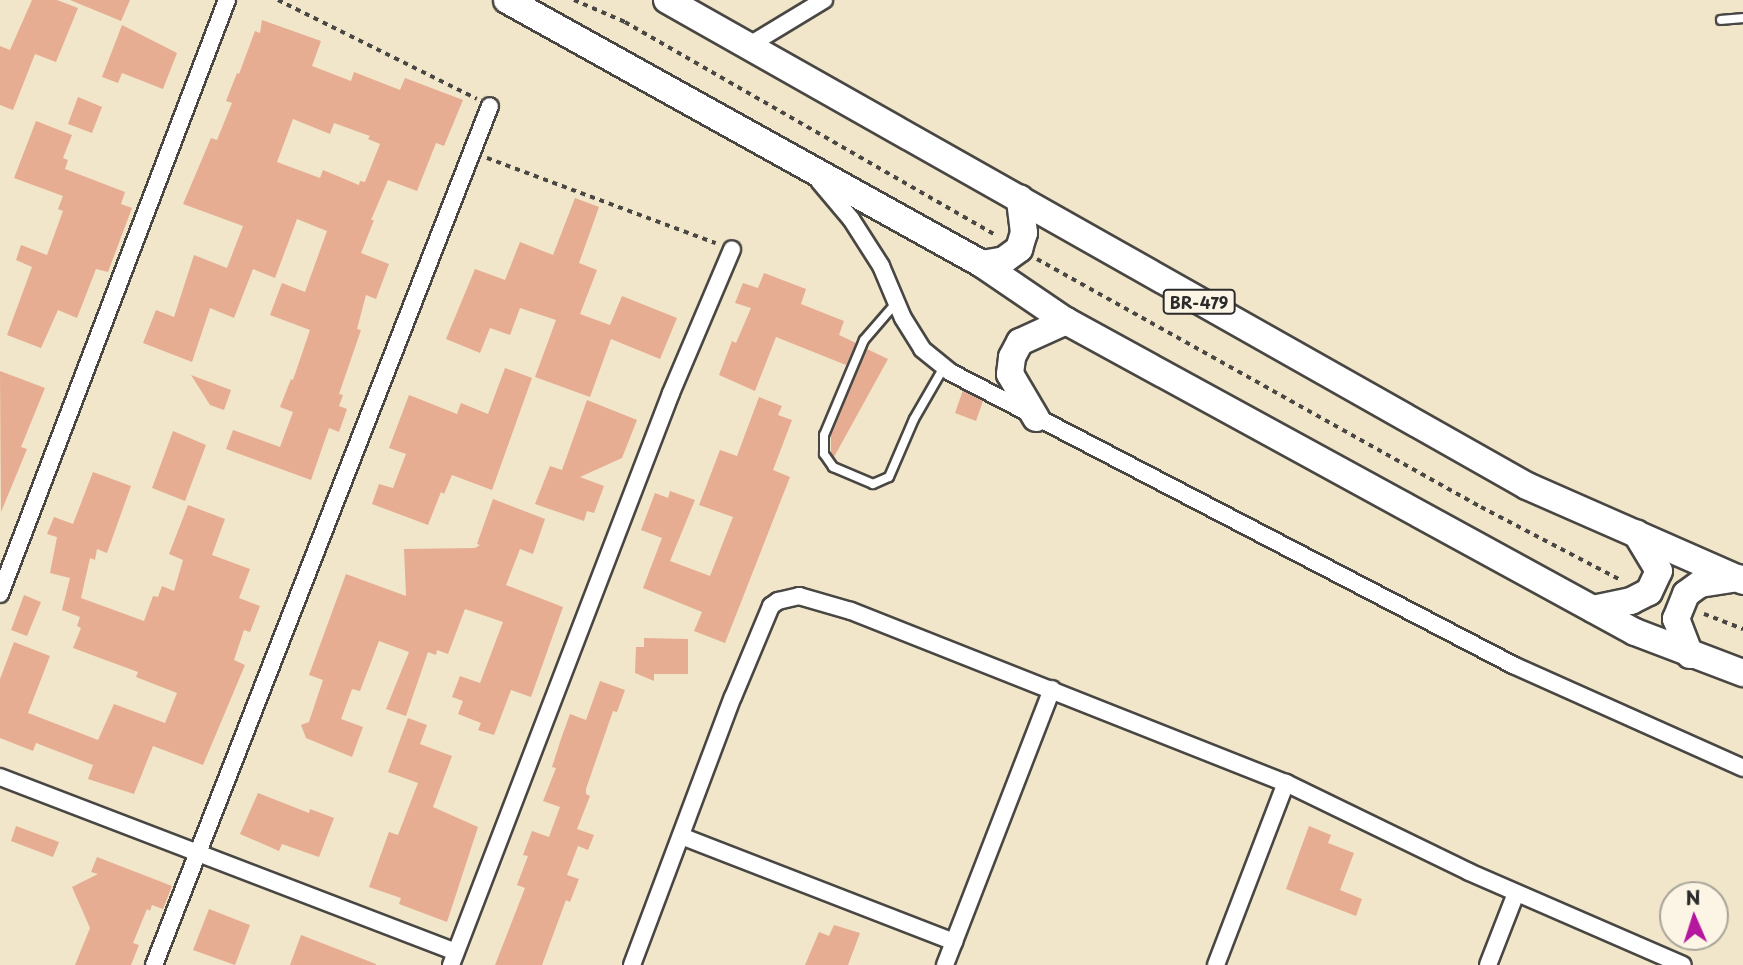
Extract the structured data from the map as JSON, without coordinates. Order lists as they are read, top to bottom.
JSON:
{
  "streets": {
    "main road": ["BR-479"]
  },
  "north": "top"
}
